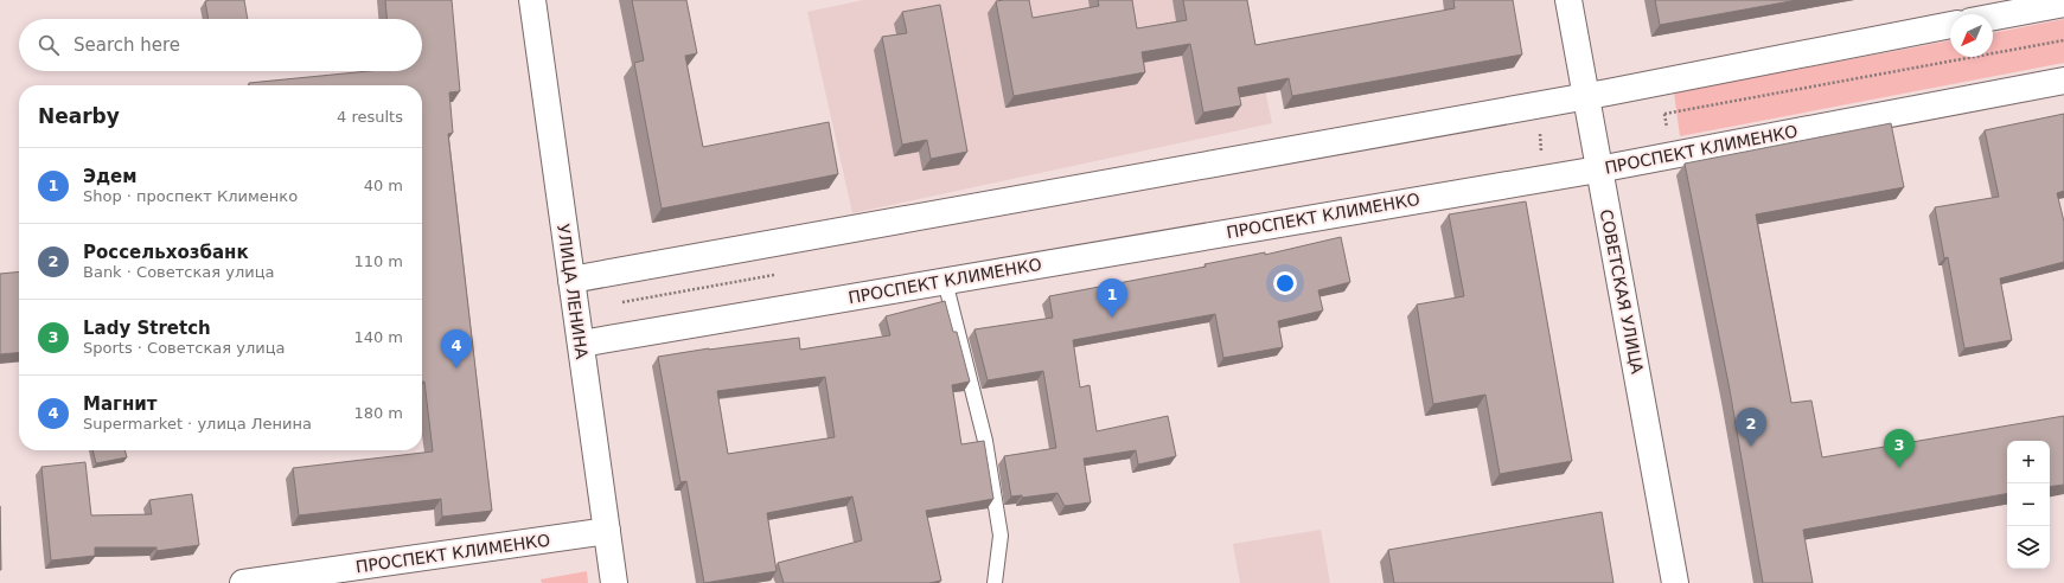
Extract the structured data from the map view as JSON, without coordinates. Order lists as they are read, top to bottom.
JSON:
{
  "streets": {
    "street": ["ПРОСПЕКТ КЛИМЕНКО", "УЛИЦА ЛЕНИНА", "СОВЕТСКАЯ УЛИЦА"]
  },
  "crossings": [
    ["ПРОСПЕКТ КЛИМЕНКО", "УЛИЦА ЛЕНИНА"],
    ["ПРОСПЕКТ КЛИМЕНКО", "СОВЕТСКАЯ УЛИЦА"]
  ],
  "north": "bottom left",
  "page": {
    "search": "Search here",
    "heading": ["Nearby", "4 results"],
    "list": [
      {
        "mark": "1",
        "name": "Эдем",
        "note": "Shop · проспект Клименко",
        "value": "40 m"
      },
      {
        "mark": "2",
        "name": "Россельхозбанк",
        "note": "Bank · Советская улица",
        "value": "110 m"
      },
      {
        "mark": "3",
        "name": "Lady Stretch",
        "note": "Sports · Советская улица",
        "value": "140 m"
      },
      {
        "mark": "4",
        "name": "Магнит",
        "note": "Supermarket · улица Ленина",
        "value": "180 m"
      }
    ],
    "pins": [
      "1",
      "4",
      "2",
      "3"
    ],
    "map_buttons": ["+", "−"]
  }
}
